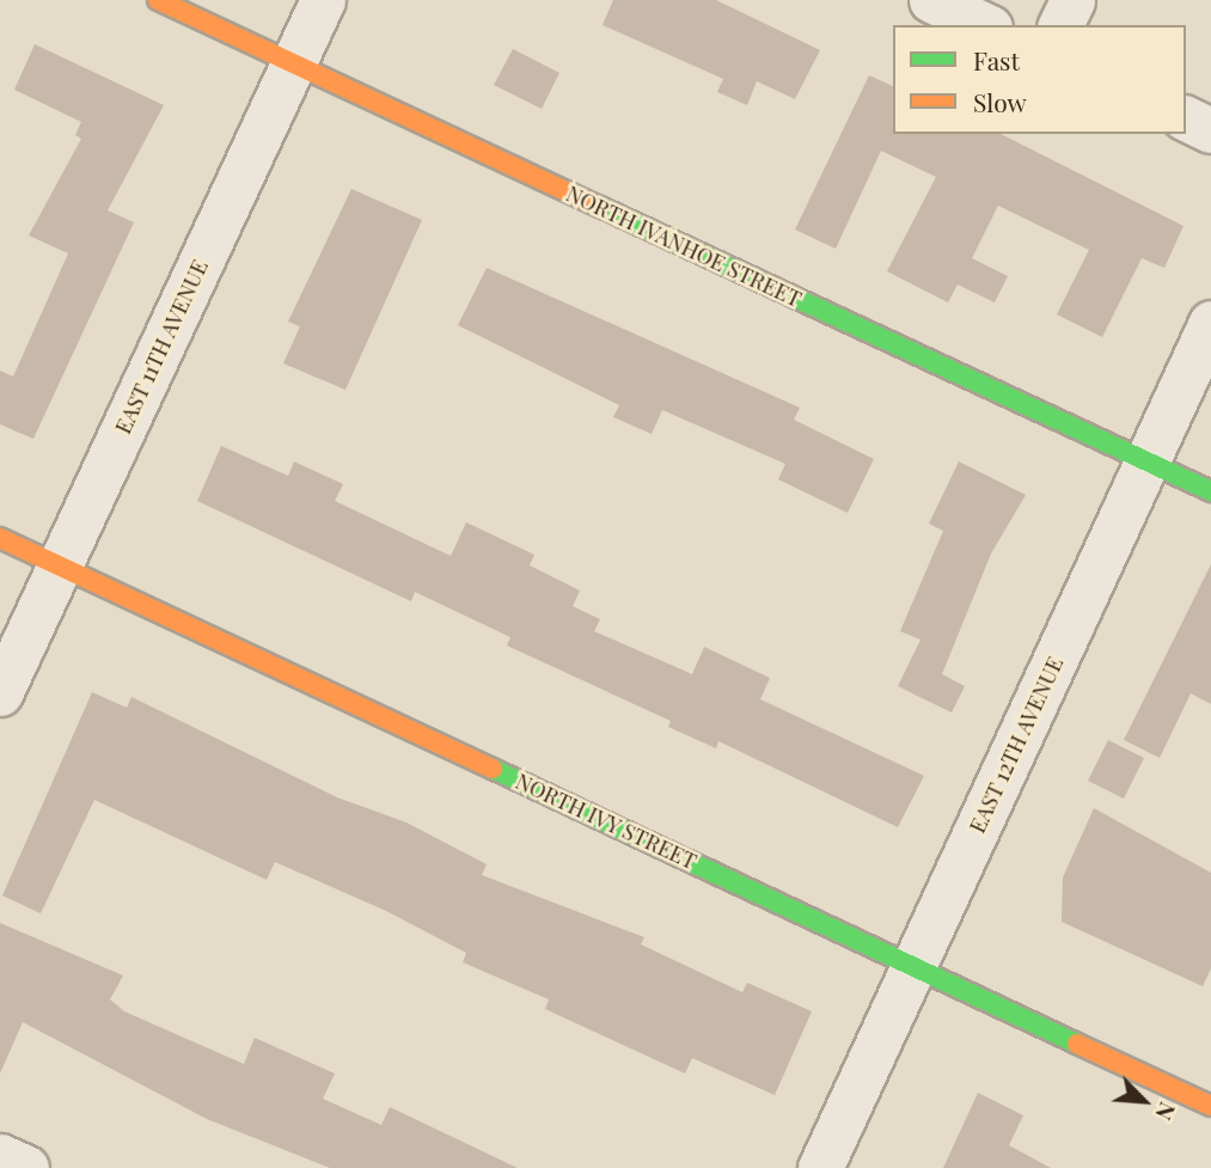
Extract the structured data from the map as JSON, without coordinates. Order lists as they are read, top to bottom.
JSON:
{
  "streets": {
    "street": [
      "NORTH IVANHOE STREET",
      "EAST 11TH AVENUE",
      "EAST 12TH AVENUE",
      "NORTH IVY STREET"
    ]
  },
  "crossings": [
    ["NORTH IVANHOE STREET", "EAST 11TH AVENUE"],
    ["NORTH IVANHOE STREET", "EAST 12TH AVENUE"],
    ["EAST 11TH AVENUE", "NORTH IVY STREET"],
    ["EAST 12TH AVENUE", "NORTH IVY STREET"]
  ],
  "legend": ["Fast", "Slow"],
  "north": "bottom right"
}
